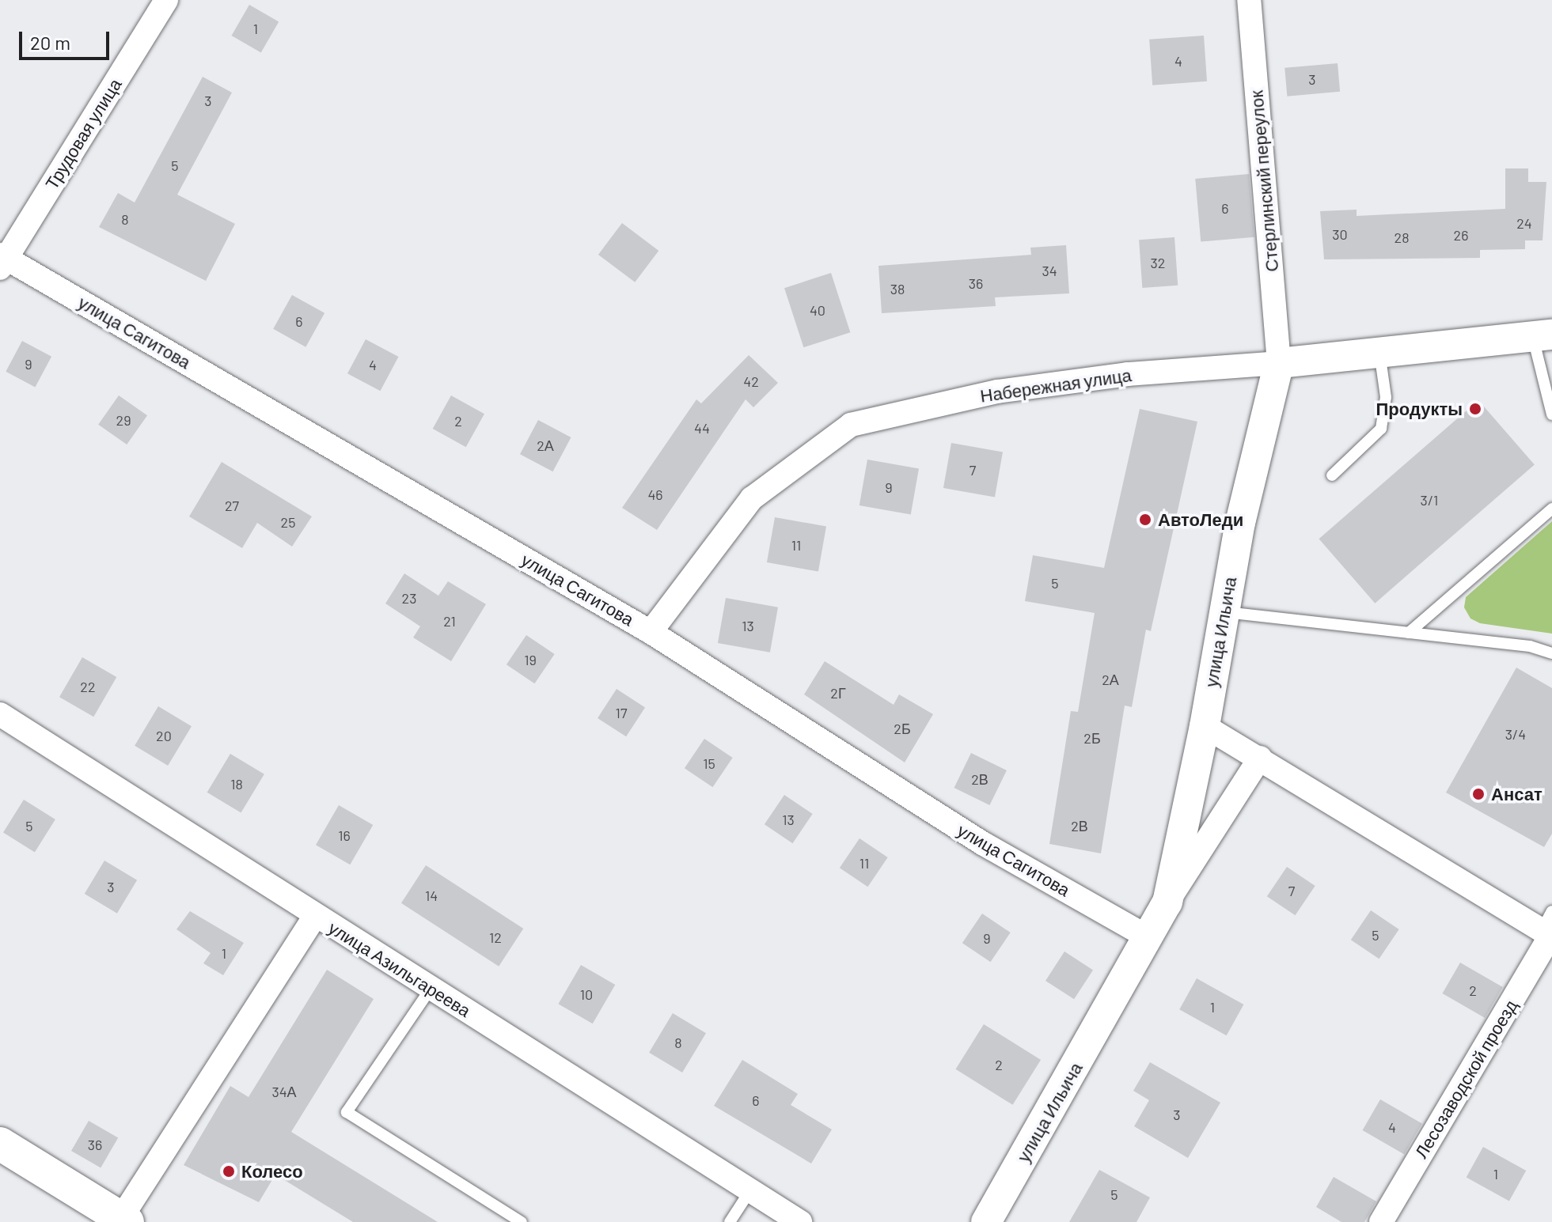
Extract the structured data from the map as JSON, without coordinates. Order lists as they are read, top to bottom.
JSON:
{
  "streets": {
    "street": [
      "Трудовая улица",
      "Стерлинский переулок",
      "улица Сагитова",
      "Набережная улица",
      "улица Ильича",
      "улица Азильгареева",
      "Лесозаводской проезд"
    ]
  },
  "crossings": [
    ["Трудовая улица", "улица Сагитова"],
    ["Стерлинский переулок", "Набережная улица"],
    ["Стерлинский переулок", "улица Ильича"],
    ["улица Сагитова", "Набережная улица"],
    ["улица Сагитова", "улица Ильича"],
    ["Набережная улица", "улица Ильича"]
  ],
  "places": [
    "Продукты",
    "АвтоЛеди",
    "Ансат",
    "Колесо"
  ],
  "house_numbers": [
    "1",
    "4",
    "3",
    "3",
    "5",
    "6",
    "8",
    "24",
    "30",
    "26",
    "28",
    "32",
    "34",
    "36",
    "38",
    "40",
    "6",
    "9",
    "4",
    "42",
    "29",
    "2",
    "44",
    "2А",
    "7",
    "9",
    "46",
    "3/1",
    "27",
    "25",
    "11",
    "5",
    "23",
    "21",
    "13",
    "19",
    "2А",
    "22",
    "2Г",
    "17",
    "2Б",
    "3/4",
    "20",
    "2Б",
    "15",
    "2В",
    "18",
    "13",
    "5",
    "2В",
    "16",
    "11",
    "3",
    "7",
    "14",
    "5",
    "12",
    "9",
    "1",
    "2",
    "10",
    "1",
    "8",
    "2",
    "34А",
    "6",
    "3",
    "4",
    "36",
    "1",
    "5"
  ],
  "scale_bar": "20 m"
}
